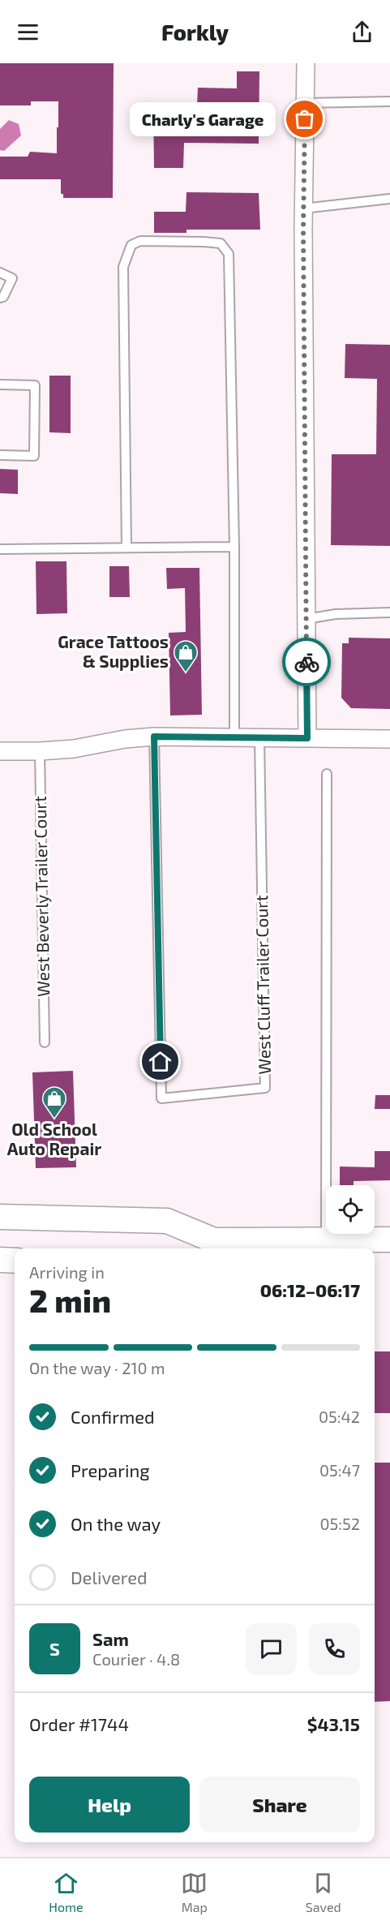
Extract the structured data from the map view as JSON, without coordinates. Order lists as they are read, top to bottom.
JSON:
{
  "streets": {
    "lane": ["West Beverly Trailer Court", "West Cluff Trailer Court"]
  },
  "places": {
    "other": ["Charly's Garage"],
    "shop": ["Grace Tattoos & Supplies", "Old School Auto Repair"]
  },
  "page": {
    "header": "Forkly",
    "bubble": "Charly's Garage",
    "heading": ["2 min", "Arriving in", "06:12–06:17"],
    "panel": [
      "Sam",
      "Courier · 4.8",
      "Order #1744",
      "$43.15"
    ],
    "bar": "On the way · 210 m",
    "list": [
      ["Confirmed", "05:42"],
      ["Preparing", "05:47"],
      ["On the way", "05:52"],
      "Delivered"
    ],
    "round": "S",
    "buttons": ["Help", "Share"],
    "tabs": ["Home", "Map", "Saved"]
  }
}
